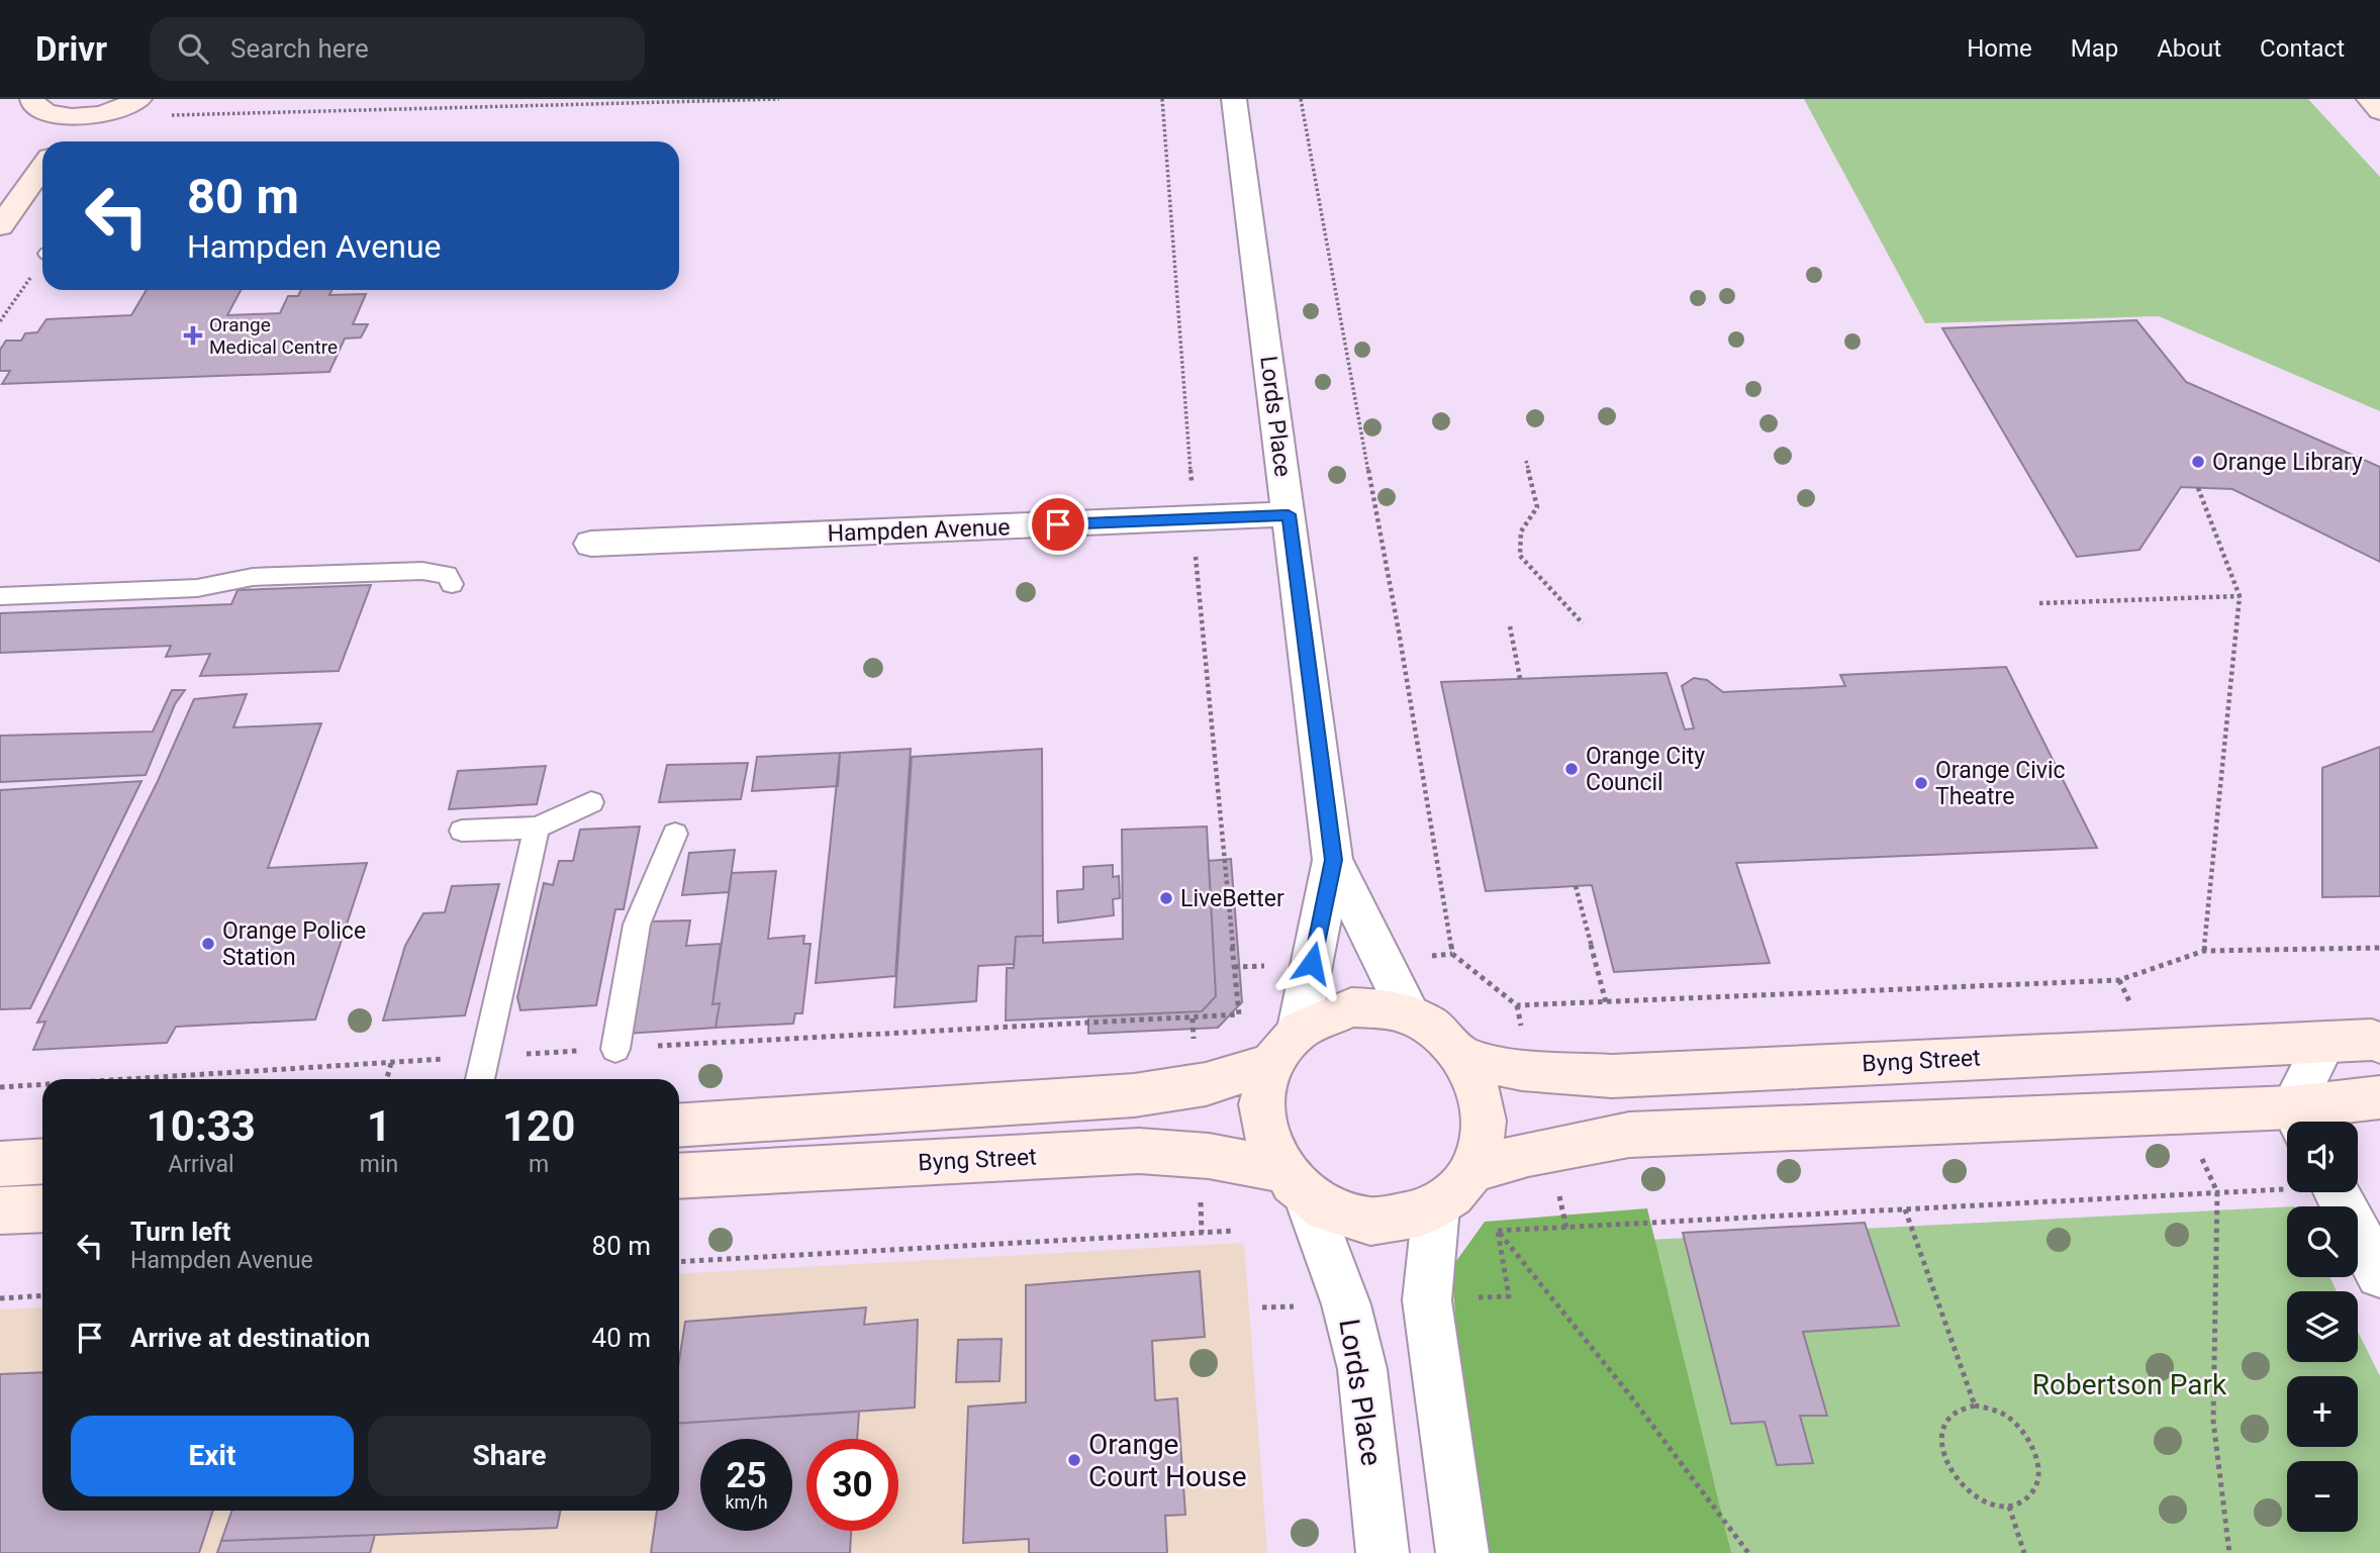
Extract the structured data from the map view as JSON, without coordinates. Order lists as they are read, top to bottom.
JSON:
{
  "streets": {
    "street": ["Lords Place", "Hampden Avenue", "Byng Street"]
  },
  "crossings": [
    ["Lords Place", "Hampden Avenue"],
    ["Lords Place", "Byng Street"]
  ],
  "parks": ["Robertson Park"],
  "places": {
    "health": ["Orange Medical Centre"],
    "other": [
      "Orange Library",
      "Orange City Council",
      "Orange Civic Theatre",
      "LiveBetter",
      "Orange Police Station",
      "Orange Court House"
    ]
  },
  "page": {
    "header": "Drivr",
    "search": "Search here",
    "nav": [
      "Home",
      "Map",
      "About",
      "Contact"
    ],
    "turn": ["80 m", "Hampden Avenue"],
    "eta": [
      "10:33",
      "Arrival",
      "1",
      "min",
      "120",
      "m"
    ],
    "map_buttons": ["+", "−"],
    "list": [
      {
        "name": "Turn left",
        "note": "Hampden Avenue",
        "value": "80 m"
      },
      {
        "name": "Arrive at destination",
        "value": "40 m"
      }
    ],
    "buttons": ["Exit", "Share"],
    "speed": "25 km/h",
    "limit": "30"
  }
}
